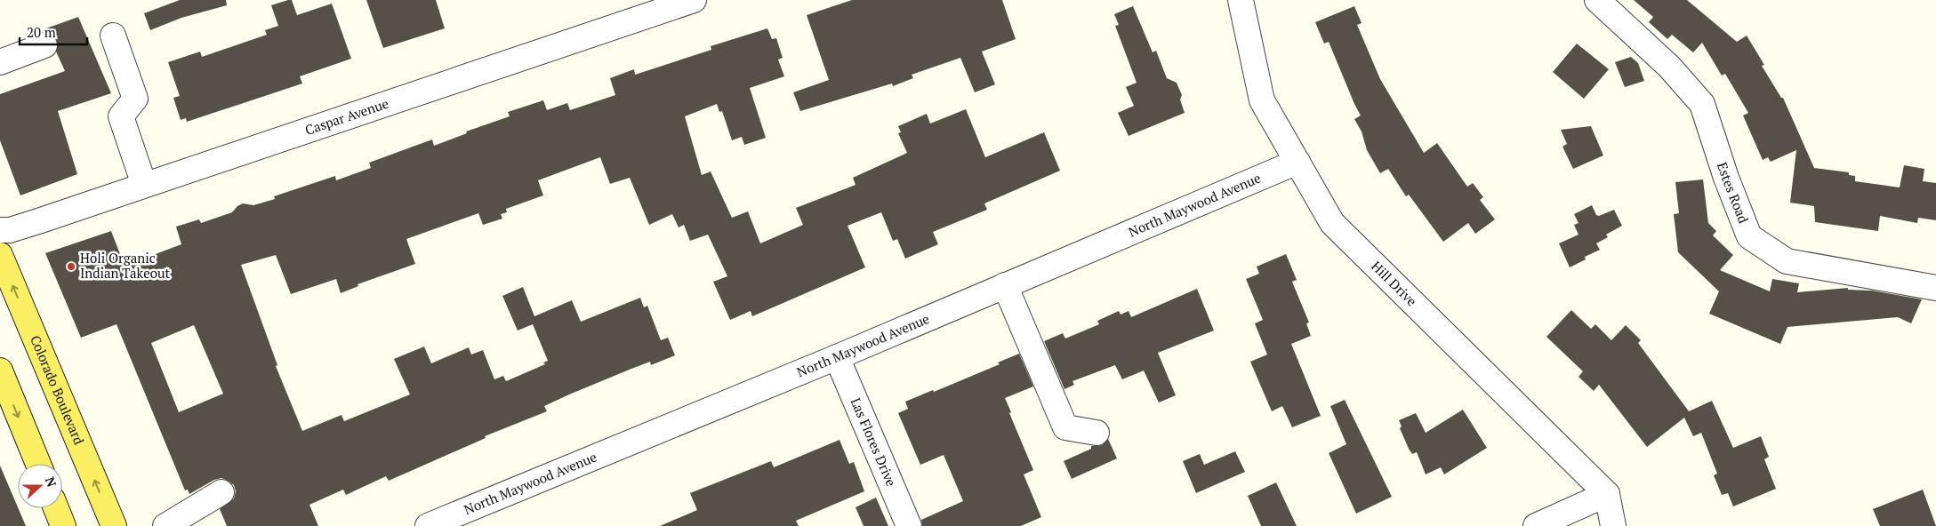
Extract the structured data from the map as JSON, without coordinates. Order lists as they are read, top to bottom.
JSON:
{
  "streets": {
    "main road": ["Colorado Boulevard"],
    "street": [
      "Caspar Avenue",
      "Estes Road",
      "North Maywood Avenue",
      "Hill Drive",
      "Las Flores Drive"
    ]
  },
  "crossings": [
    ["North Maywood Avenue", "Hill Drive"],
    ["North Maywood Avenue", "Las Flores Drive"]
  ],
  "places": ["Holi Organic Indian Takeout"],
  "scale_bar": "20 m",
  "north": "right"
}
